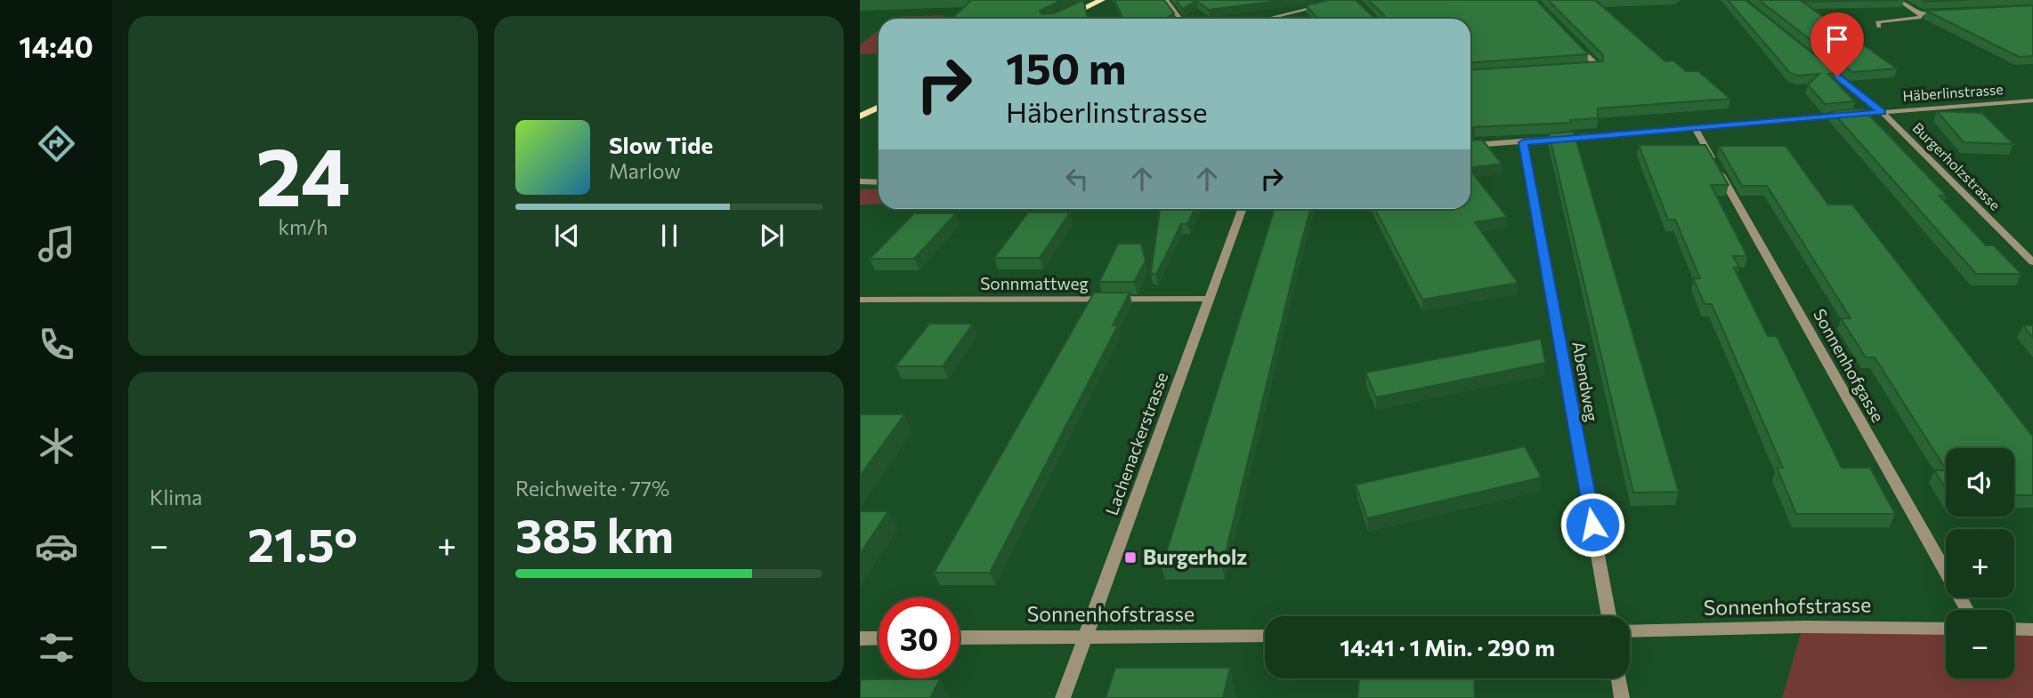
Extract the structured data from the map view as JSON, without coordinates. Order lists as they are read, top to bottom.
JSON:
{
  "streets": {
    "street": [
      "Häberlinstrasse",
      "Burgerholzstrasse",
      "Sonnmattweg",
      "Sonnenhofgasse",
      "Abendweg",
      "Lachenackerstrasse",
      "Sonnenhofstrasse"
    ]
  },
  "crossings": [
    ["Häberlinstrasse", "Burgerholzstrasse"],
    ["Häberlinstrasse", "Sonnenhofgasse"],
    ["Häberlinstrasse", "Abendweg"],
    ["Sonnmattweg", "Lachenackerstrasse"],
    ["Lachenackerstrasse", "Sonnenhofstrasse"]
  ],
  "places": {
    "transit": ["Burgerholz"]
  },
  "page": {
    "tabs": "14:40",
    "tile": [
      ["24", "km/h"],
      "Klima",
      ["Reichweite · 77%", "385 km"]
    ],
    "turn": ["150 m", "Häberlinstrasse"],
    "song": ["Slow Tide", "Marlow"],
    "map_buttons": ["+", "−"],
    "heat": ["−", "21.5°", "+"],
    "limit": "30",
    "trip": "14:41 · 1 Min. · 290 m"
  }
}
